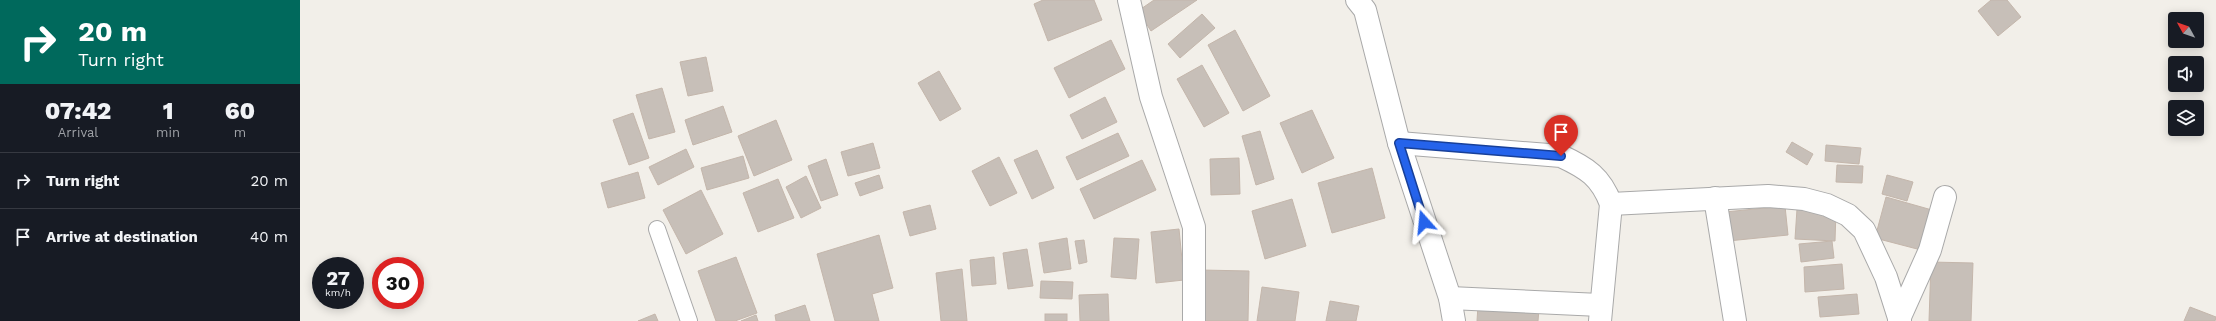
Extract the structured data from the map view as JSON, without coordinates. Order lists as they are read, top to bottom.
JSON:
{
  "north": "top left",
  "page": {
    "turn": ["20 m", "Turn right"],
    "eta": [
      "07:42",
      "Arrival",
      "1",
      "min",
      "60",
      "m"
    ],
    "list": [
      {
        "name": "Turn right",
        "value": "20 m"
      },
      {
        "name": "Arrive at destination",
        "value": "40 m"
      }
    ],
    "speed": "27 km/h",
    "limit": "30"
  }
}
